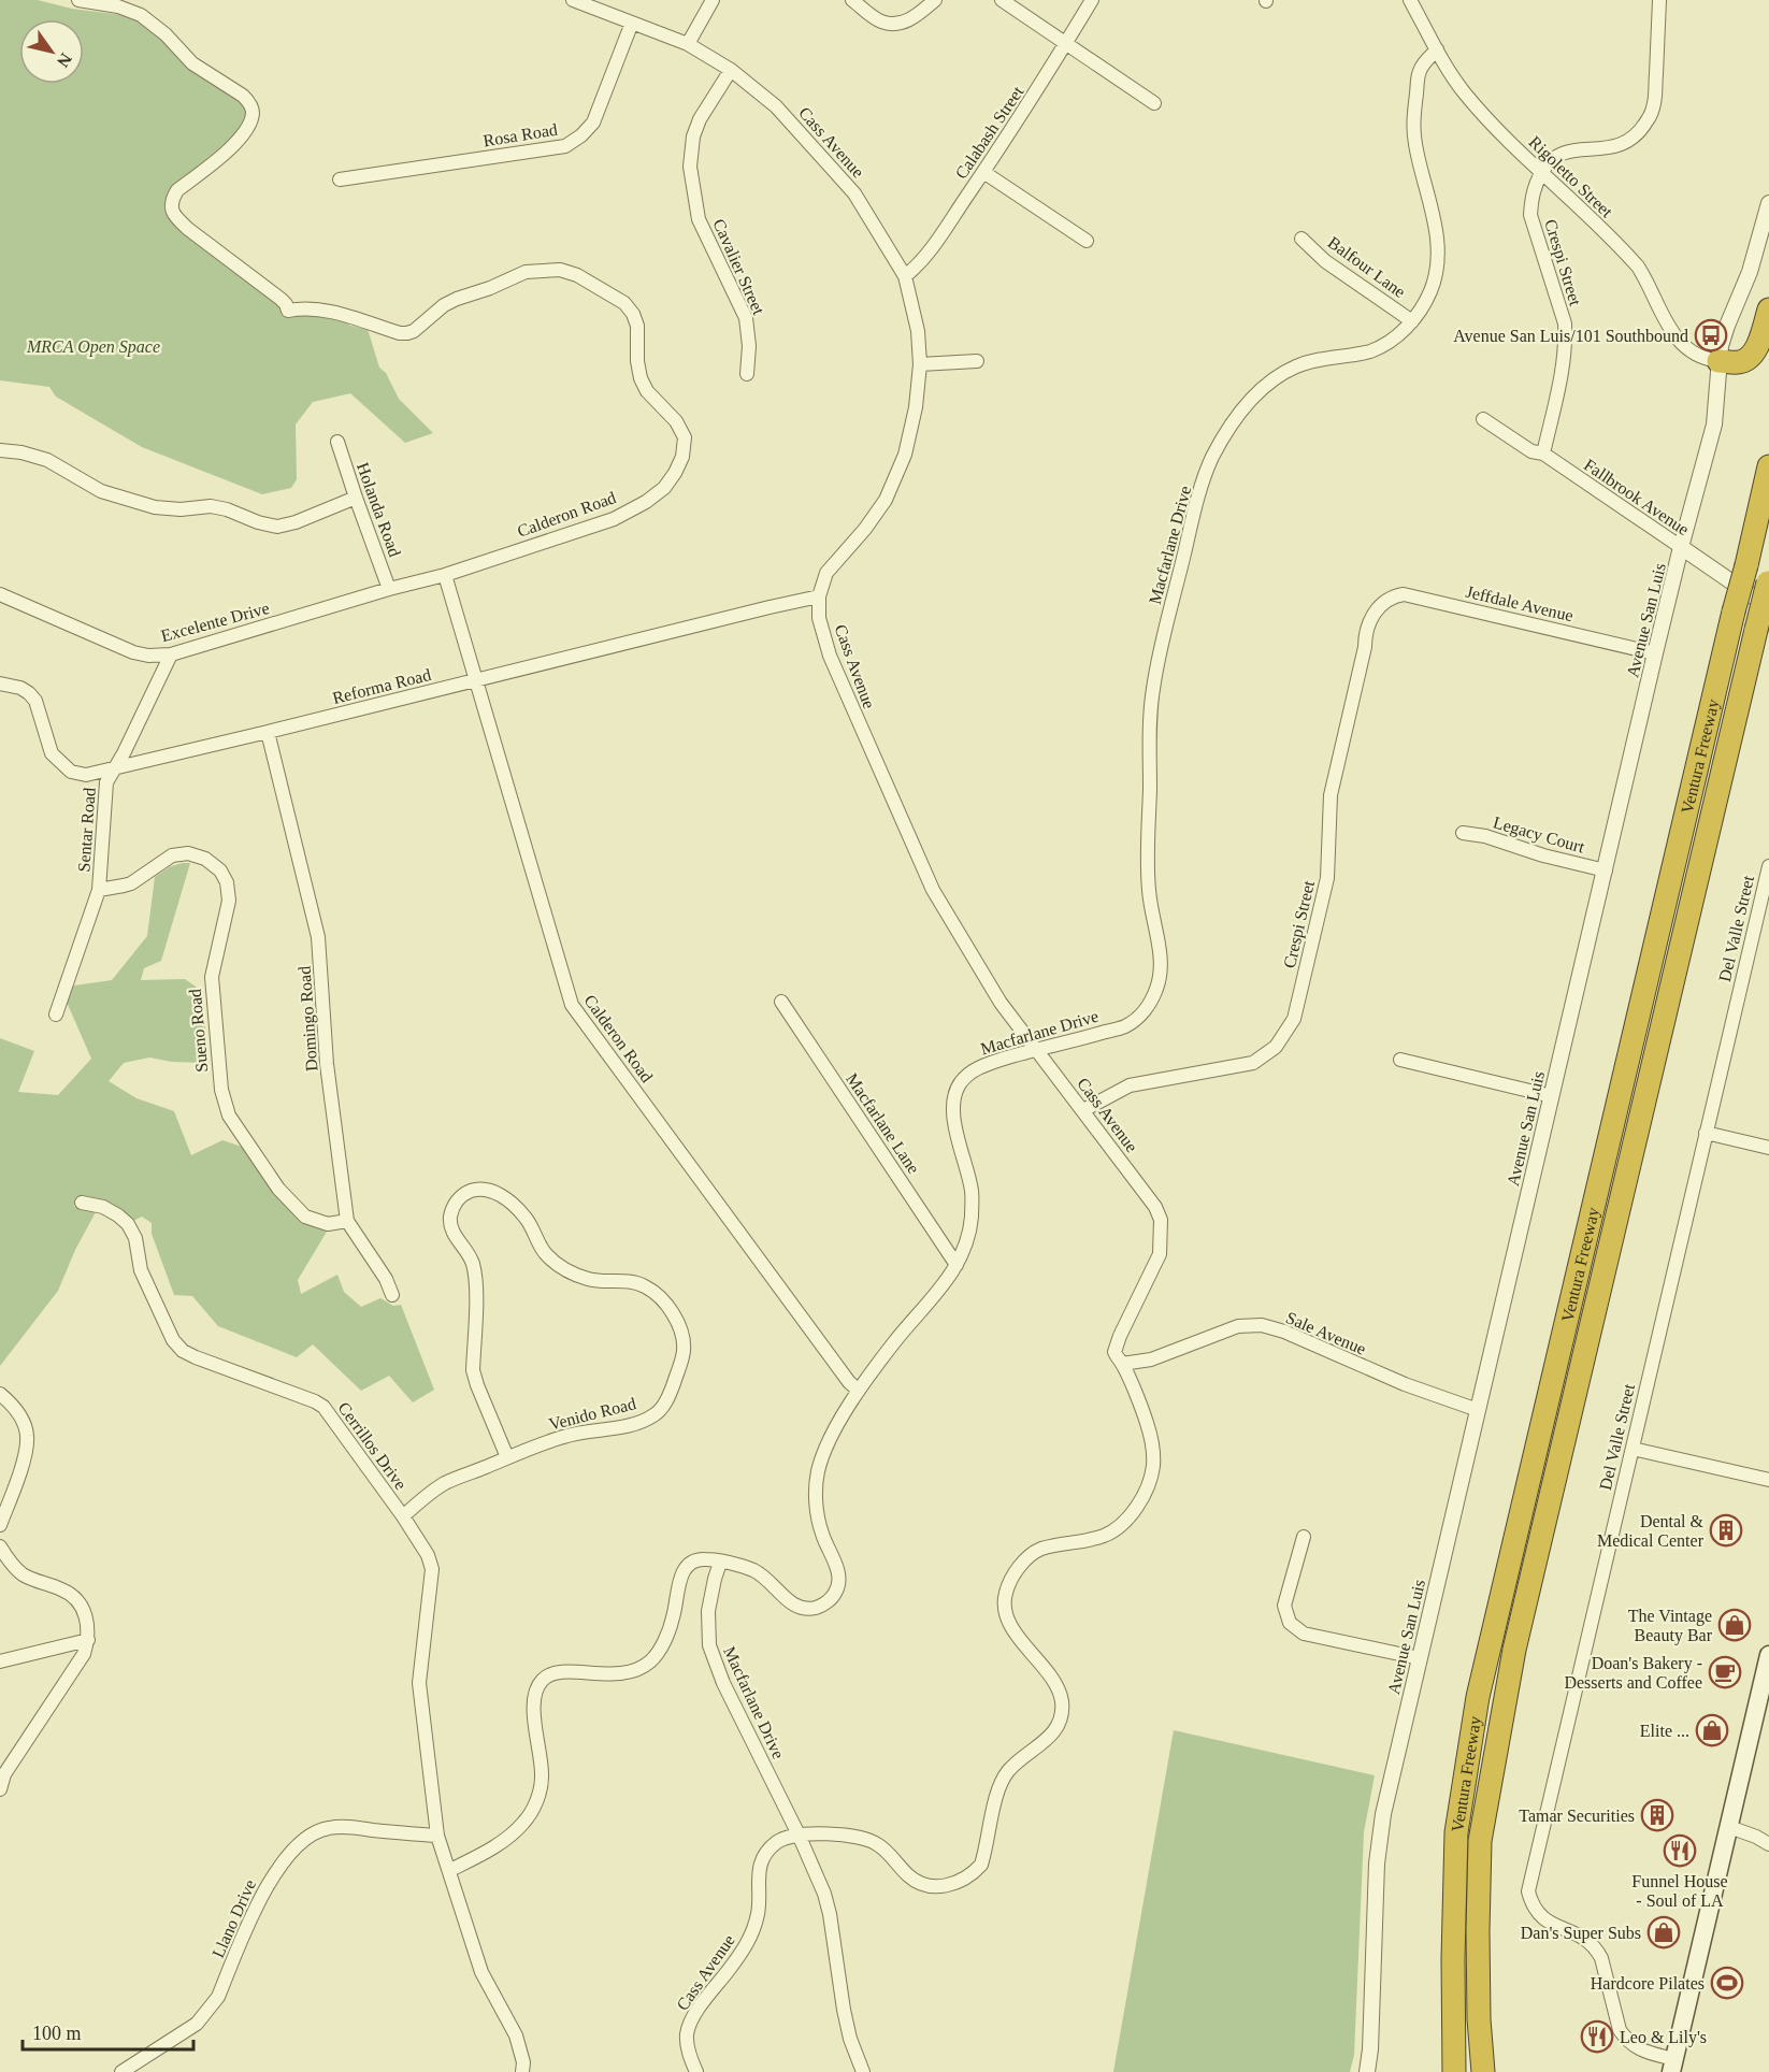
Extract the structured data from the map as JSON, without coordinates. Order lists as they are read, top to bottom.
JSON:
{
  "streets": {
    "highway": ["Ventura Freeway"],
    "street": [
      "Calabash Street",
      "Rosa Road",
      "Cass Avenue",
      "Rigoletto Street",
      "Crespi Street",
      "Cavalier Street",
      "Balfour Lane",
      "Fallbrook Avenue",
      "Holanda Road",
      "Calderon Road",
      "Macfarlane Drive",
      "Jeffdale Avenue",
      "Avenue San Luis",
      "Excelente Drive",
      "Reforma Road",
      "Sentar Road",
      "Legacy Court",
      "Del Valle Street",
      "Domingo Road",
      "Sueno Road",
      "Macfarlane Lane",
      "Sale Avenue",
      "Venido Road",
      "Cerrillos Drive",
      "Llano Drive"
    ]
  },
  "crossings": [
    ["Calabash Street", "Cass Avenue"],
    ["Rosa Road", "Cass Avenue"],
    ["Cass Avenue", "Crespi Street"],
    ["Cass Avenue", "Cavalier Street"],
    ["Cass Avenue", "Macfarlane Drive"],
    ["Cass Avenue", "Reforma Road"],
    ["Cass Avenue", "Sale Avenue"],
    ["Rigoletto Street", "Crespi Street"],
    ["Rigoletto Street", "Macfarlane Drive"],
    ["Rigoletto Street", "Avenue San Luis"],
    ["Crespi Street", "Fallbrook Avenue"],
    ["Crespi Street", "Jeffdale Avenue"],
    ["Balfour Lane", "Macfarlane Drive"],
    ["Fallbrook Avenue", "Avenue San Luis"],
    ["Holanda Road", "Excelente Drive"],
    ["Calderon Road", "Macfarlane Drive"],
    ["Calderon Road", "Excelente Drive"],
    ["Calderon Road", "Reforma Road"],
    ["Macfarlane Drive", "Macfarlane Lane"],
    ["Jeffdale Avenue", "Avenue San Luis"],
    ["Avenue San Luis", "Legacy Court"],
    ["Avenue San Luis", "Sale Avenue"],
    ["Excelente Drive", "Sentar Road"],
    ["Reforma Road", "Sentar Road"],
    ["Reforma Road", "Domingo Road"],
    ["Sentar Road", "Sueno Road"],
    ["Domingo Road", "Sueno Road"],
    ["Venido Road", "Cerrillos Drive"],
    ["Cerrillos Drive", "Llano Drive"]
  ],
  "parks": ["MRCA Open Space"],
  "places": {
    "bus stop": ["Avenue San Luis/101 Southbound"],
    "building": ["Dental & Medical Center", "Tamar Securities"],
    "shop": ["The Vintage Beauty Bar", "Elite ...", "Dan's Super Subs"],
    "cafe": ["Doan's Bakery - Desserts and Coffee"],
    "restaurant": ["Funnel House - Soul of LA", "Leo & Lily's"],
    "sports": ["Hardcore Pilates"]
  },
  "scale_bar": "100 m",
  "north": "bottom right"
}
